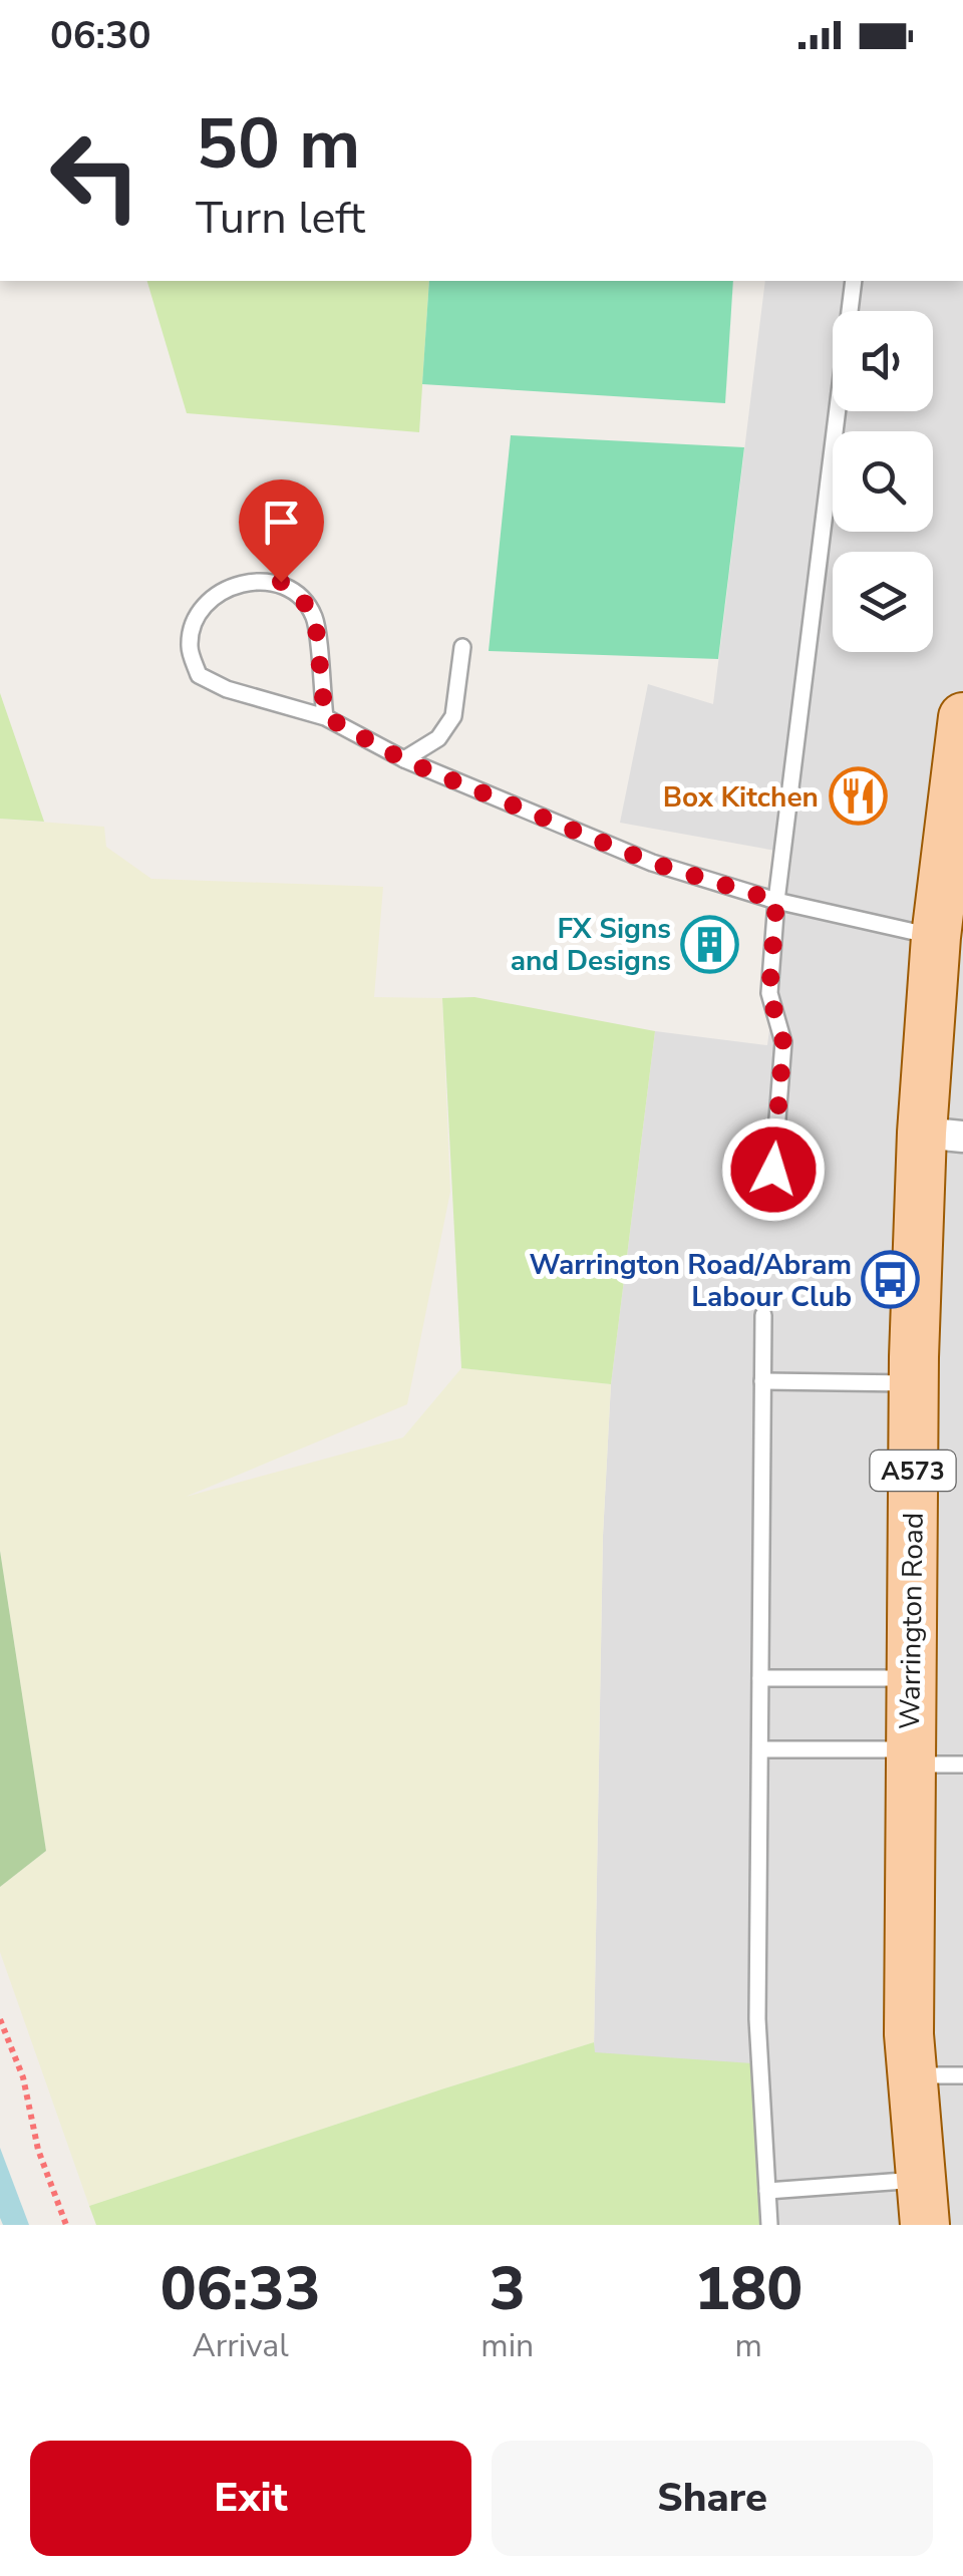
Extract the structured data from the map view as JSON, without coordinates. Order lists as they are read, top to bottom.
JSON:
{
  "streets": {
    "main road": ["A573", "Warrington Road"]
  },
  "places": {
    "restaurant": ["Box Kitchen"],
    "building": ["FX Signs and Designs"],
    "bus stop": ["Warrington Road/Abram Labour Club"]
  },
  "page": {
    "status": "06:30",
    "turn": ["50 m", "Turn left"],
    "eta": [
      "06:33",
      "Arrival",
      "3",
      "min",
      "180",
      "m"
    ],
    "buttons": ["Exit", "Share"]
  }
}
